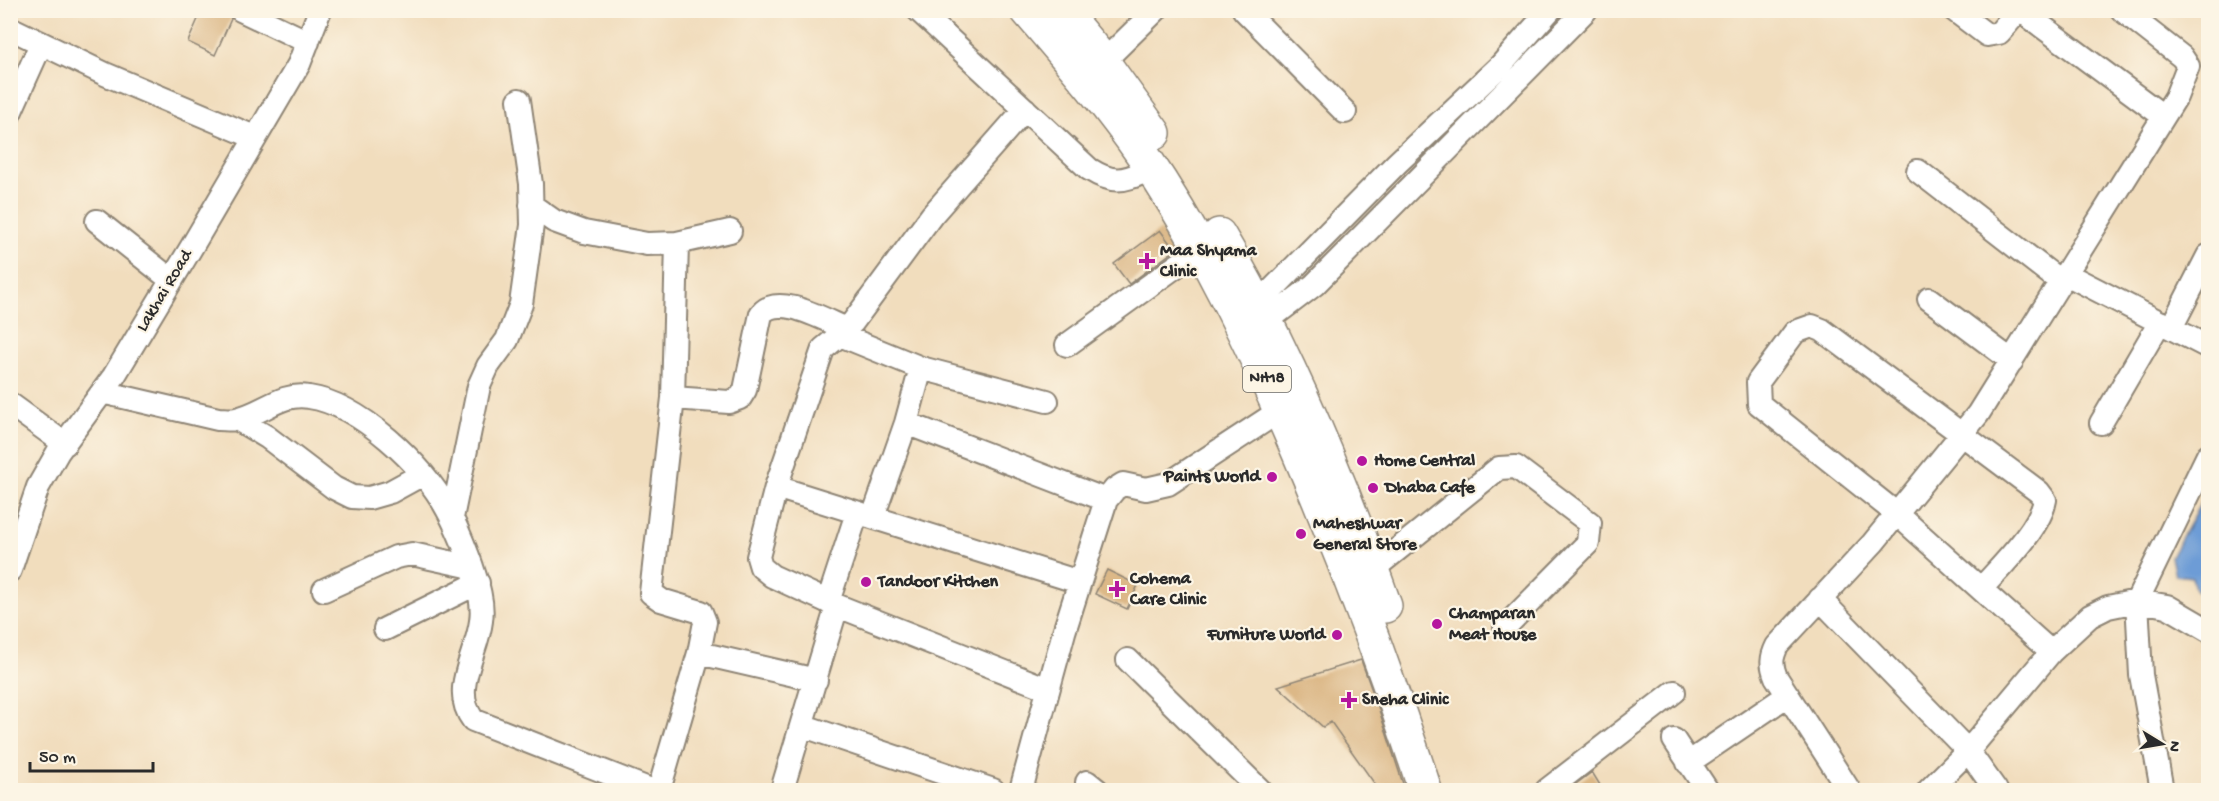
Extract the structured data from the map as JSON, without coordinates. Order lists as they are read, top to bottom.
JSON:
{
  "streets": {
    "highway": ["NH18"],
    "street": ["Lakhai Road"]
  },
  "places": {
    "health": ["Maa Shyama Clinic", "Cohema Care Clinic", "Sneha Clinic"],
    "other": [
      "Home Central",
      "Paints World",
      "Dhaba Cafe",
      "Maheshwar General Store",
      "Tandoor Kitchen",
      "Champaran Meat House",
      "Furniture World"
    ]
  },
  "scale_bar": "50 m",
  "north": "right"
}
